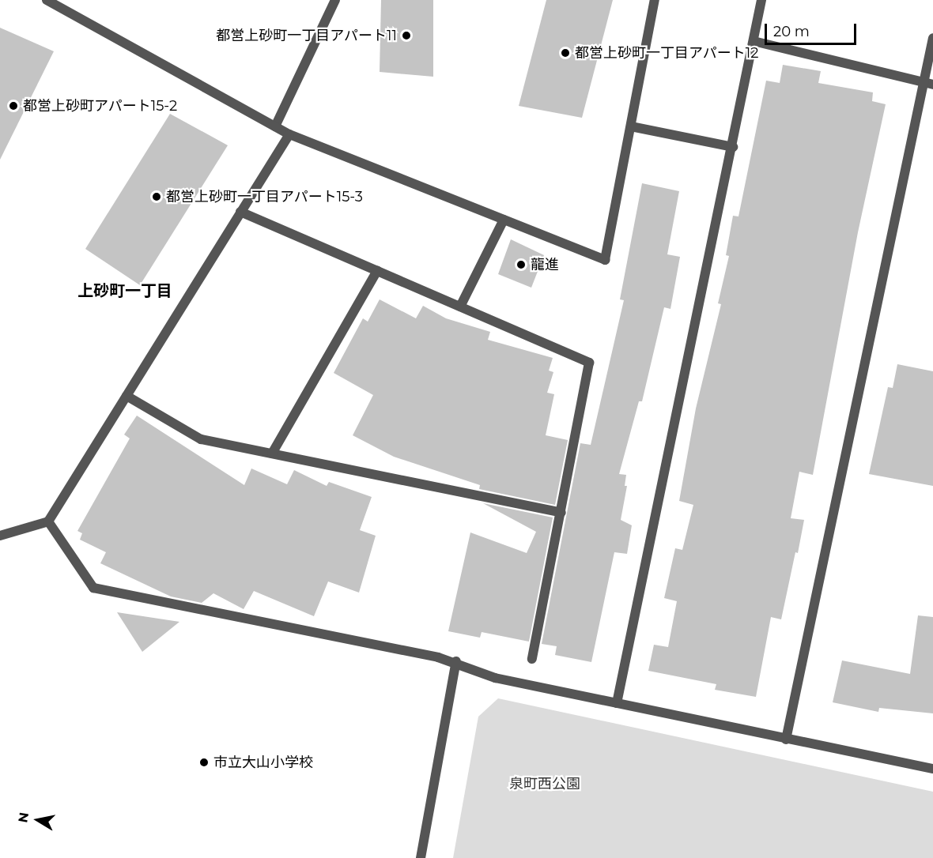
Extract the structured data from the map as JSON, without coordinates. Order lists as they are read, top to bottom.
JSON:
{
  "districts": ["上砂町一丁目"],
  "parks": ["泉町西公園"],
  "places": [
    "都営上砂町一丁目アパート11",
    "都営上砂町一丁目アパート12",
    "都営上砂町アパート15-2",
    "都営上砂町一丁目アパート15-3",
    "龍進",
    "市立大山小学校"
  ],
  "scale_bar": "20 m",
  "north": "left"
}
